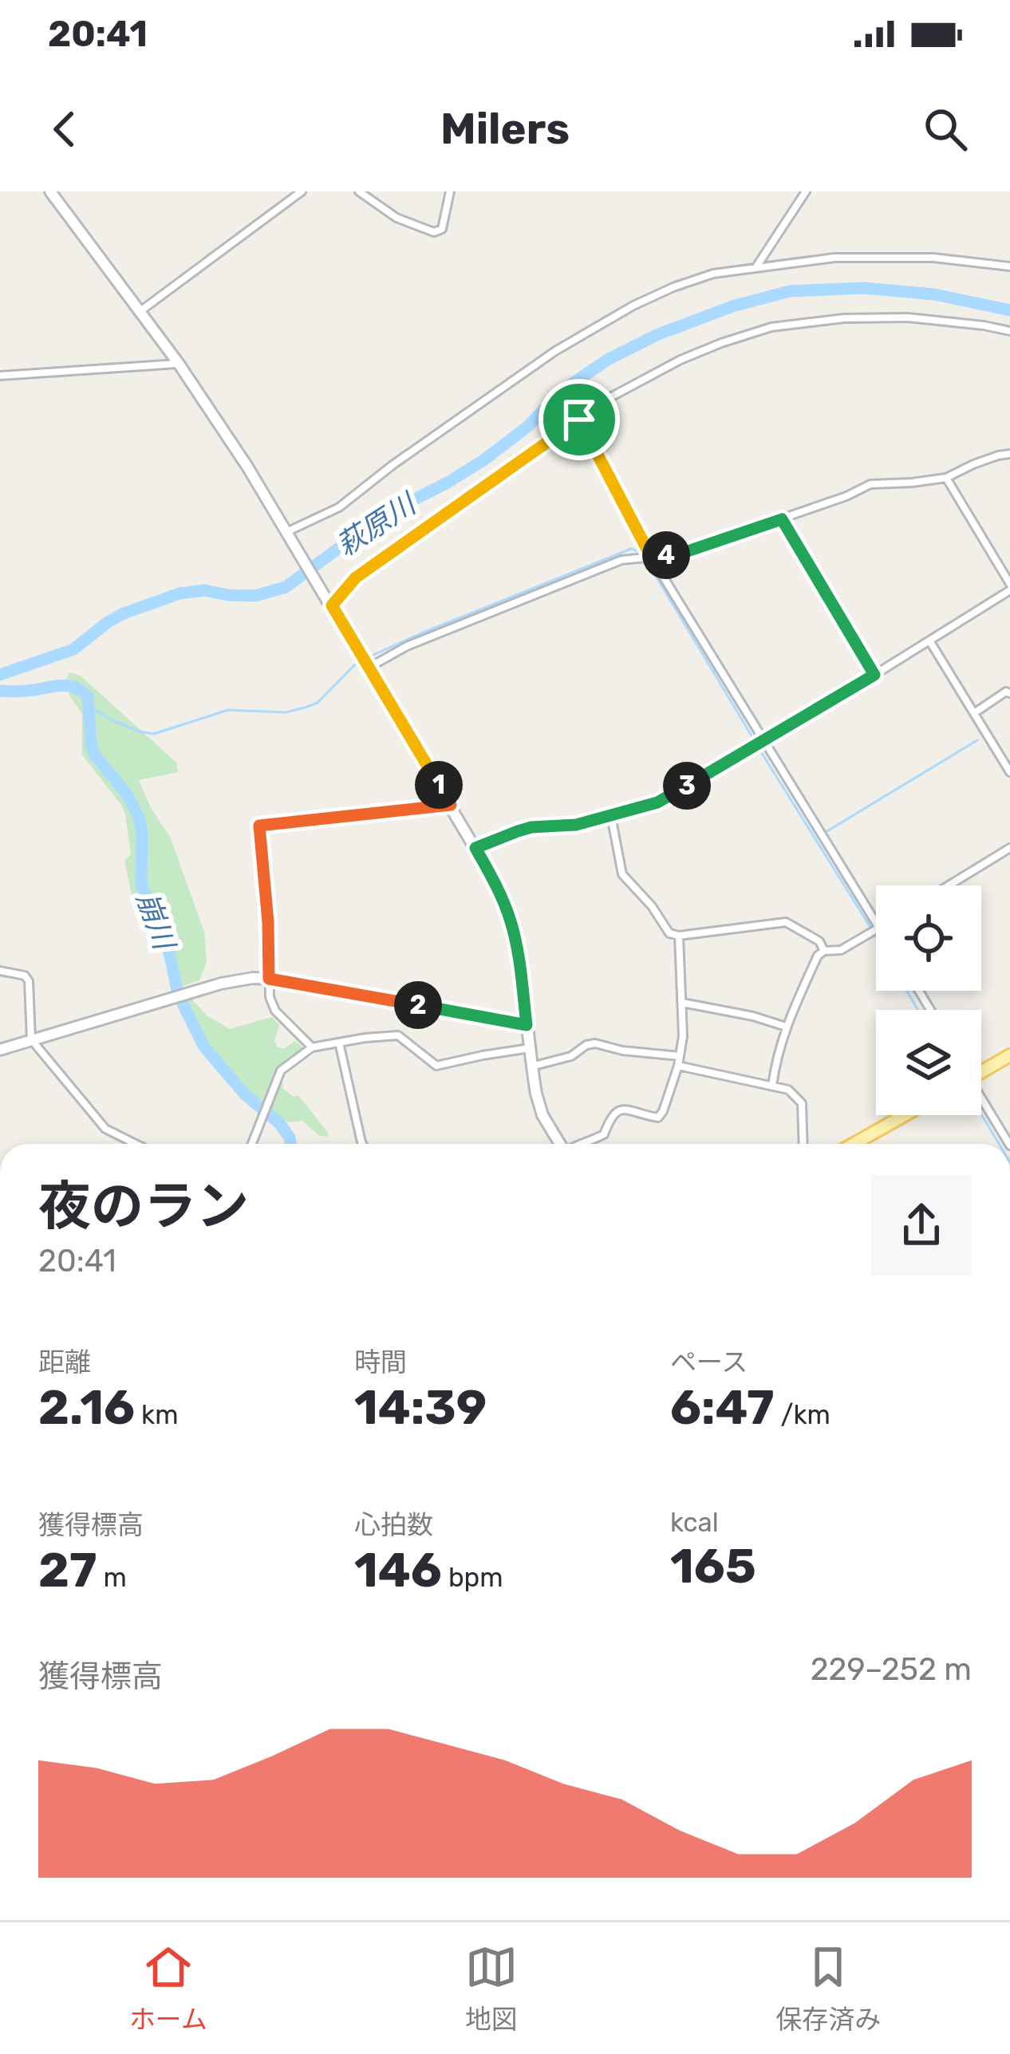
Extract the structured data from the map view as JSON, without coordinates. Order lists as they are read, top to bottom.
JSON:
{
  "water": ["萩原川", "崩川"],
  "page": {
    "status": "20:41",
    "header": "Milers",
    "pins": [
      "4",
      "1",
      "3",
      "2"
    ],
    "heading": ["夜のラン", "20:41"],
    "stats": [
      ["距離", "2.16 km"],
      ["時間", "14:39"],
      ["ペース", "6:47 /km"],
      ["獲得標高", "27 m"],
      ["心拍数", "146 bpm"],
      ["kcal", "165"]
    ],
    "chart": ["獲得標高", "229–252 m"],
    "tabs": ["ホーム", "地図", "保存済み"]
  }
}
